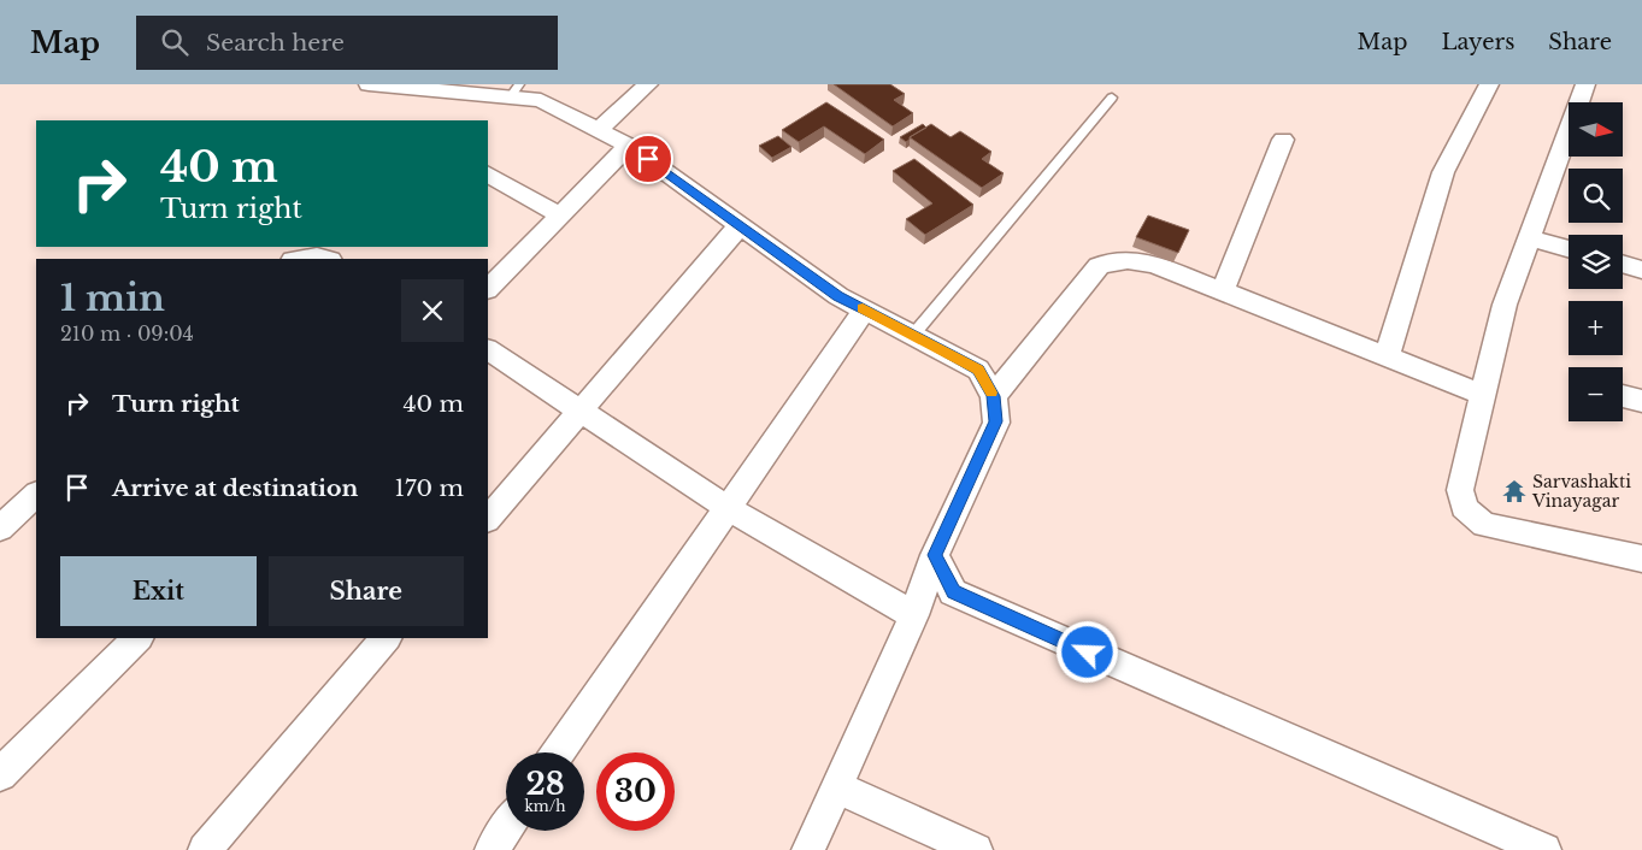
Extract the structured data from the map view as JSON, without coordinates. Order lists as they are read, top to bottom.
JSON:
{
  "places": {
    "temple": ["Sarvashakti Vinayagar"]
  },
  "north": "right",
  "page": {
    "header": "Map",
    "search": "Search here",
    "nav": ["Map", "Layers", "Share"],
    "map_buttons": ["+", "−"],
    "turn": ["40 m", "Turn right"],
    "heading": ["1 min", "210 m · 09:04"],
    "list": [
      {
        "name": "Turn right",
        "value": "40 m"
      },
      {
        "name": "Arrive at destination",
        "value": "170 m"
      }
    ],
    "buttons": ["Exit", "Share"],
    "speed": "28 km/h",
    "limit": "30"
  }
}
